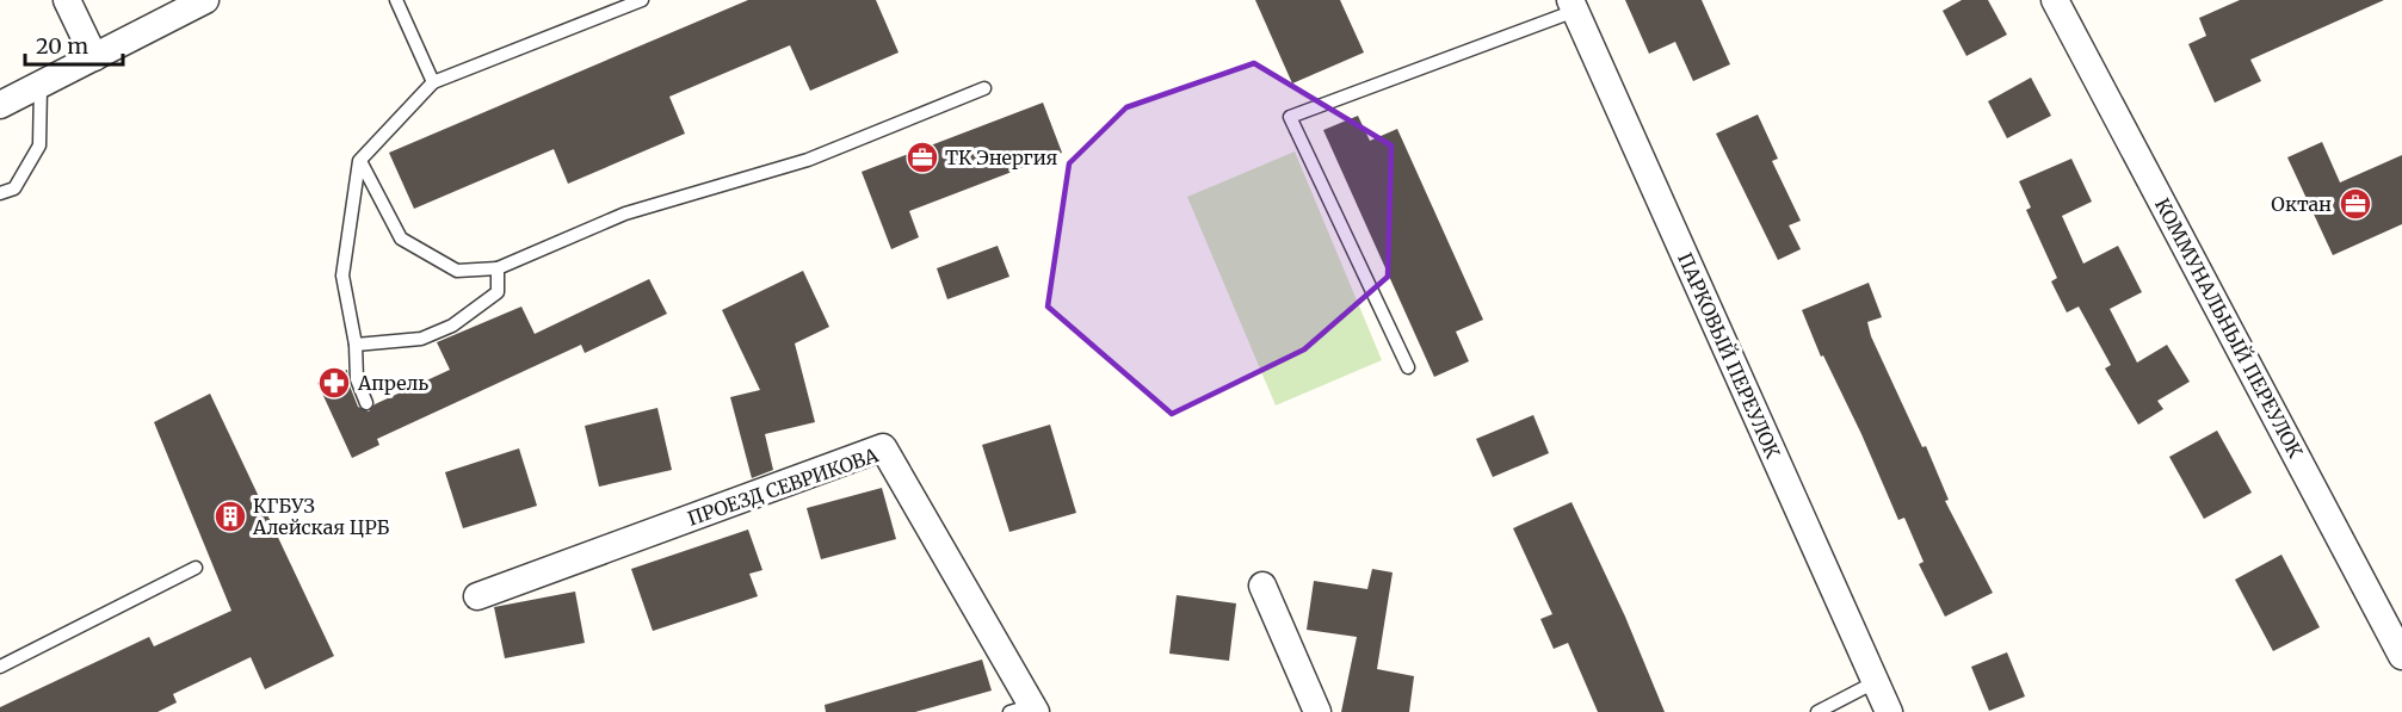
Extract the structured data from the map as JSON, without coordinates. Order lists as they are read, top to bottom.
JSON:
{
  "streets": {
    "street": ["КОММУНАЛЬНЫЙ ПЕРЕУЛОК", "ПАРКОВЫЙ ПЕРЕУЛОК", "ПРОЕЗД СЕВРИКОВА"]
  },
  "places": {
    "office": ["ТК Энергия", "Октан"],
    "pharmacy": ["Апрель"],
    "building": ["КГБУЗ Алейская ЦРБ"]
  },
  "scale_bar": "20 m"
}
